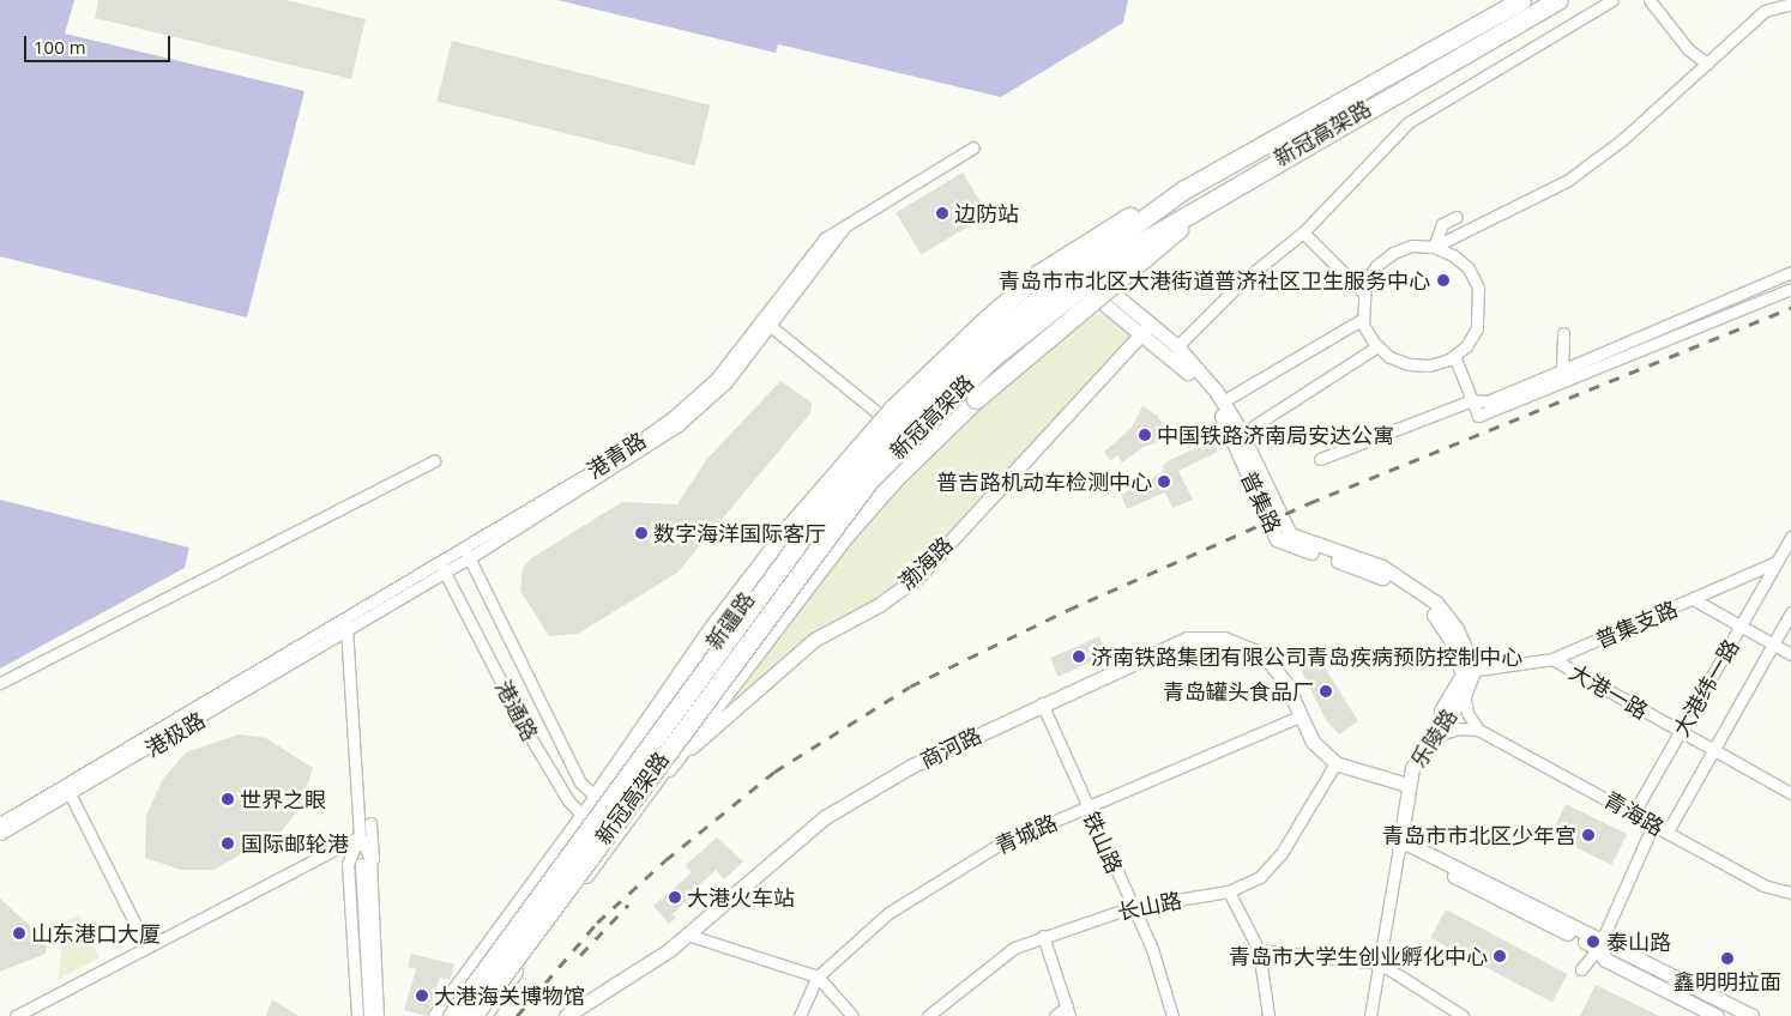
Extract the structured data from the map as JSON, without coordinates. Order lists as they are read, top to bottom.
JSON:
{
  "streets": {
    "highway": ["新冠高架路"],
    "main road": ["新疆路"],
    "street": [
      "港青路",
      "普集路",
      "渤海路",
      "普集支路",
      "大港纬一路",
      "大港一路",
      "港通路",
      "港极路",
      "乐陵路",
      "商河路",
      "青海路",
      "青城路",
      "铁山路",
      "长山路"
    ]
  },
  "crossings": [
    ["港青路", "港通路"],
    ["港青路", "港极路"],
    ["普集路", "渤海路"],
    ["普集路", "普集支路"],
    ["普集路", "乐陵路"],
    ["渤海路", "新疆路"],
    ["新疆路", "港通路"],
    ["普集支路", "大港纬一路"],
    ["普集支路", "大港一路"],
    ["普集支路", "乐陵路"],
    ["大港纬一路", "大港一路"],
    ["大港纬一路", "青海路"],
    ["乐陵路", "商河路"],
    ["商河路", "青城路"],
    ["商河路", "铁山路"],
    ["商河路", "长山路"],
    ["青城路", "铁山路"],
    ["铁山路", "长山路"]
  ],
  "places": [
    "边防站",
    "青岛市市北区大港街道普济社区卫生服务中心",
    "中国铁路济南局安达公寓",
    "普吉路机动车检测中心",
    "数字海洋国际客厅",
    "济南铁路集团有限公司青岛疾病预防控制中心",
    "青岛罐头食品厂",
    "世界之眼",
    "青岛市市北区少年宫",
    "国际邮轮港",
    "大港火车站",
    "山东港口大厦",
    "泰山路",
    "青岛市大学生创业孵化中心",
    "鑫明明拉面",
    "大港海关博物馆"
  ],
  "scale_bar": "100 m"
}
